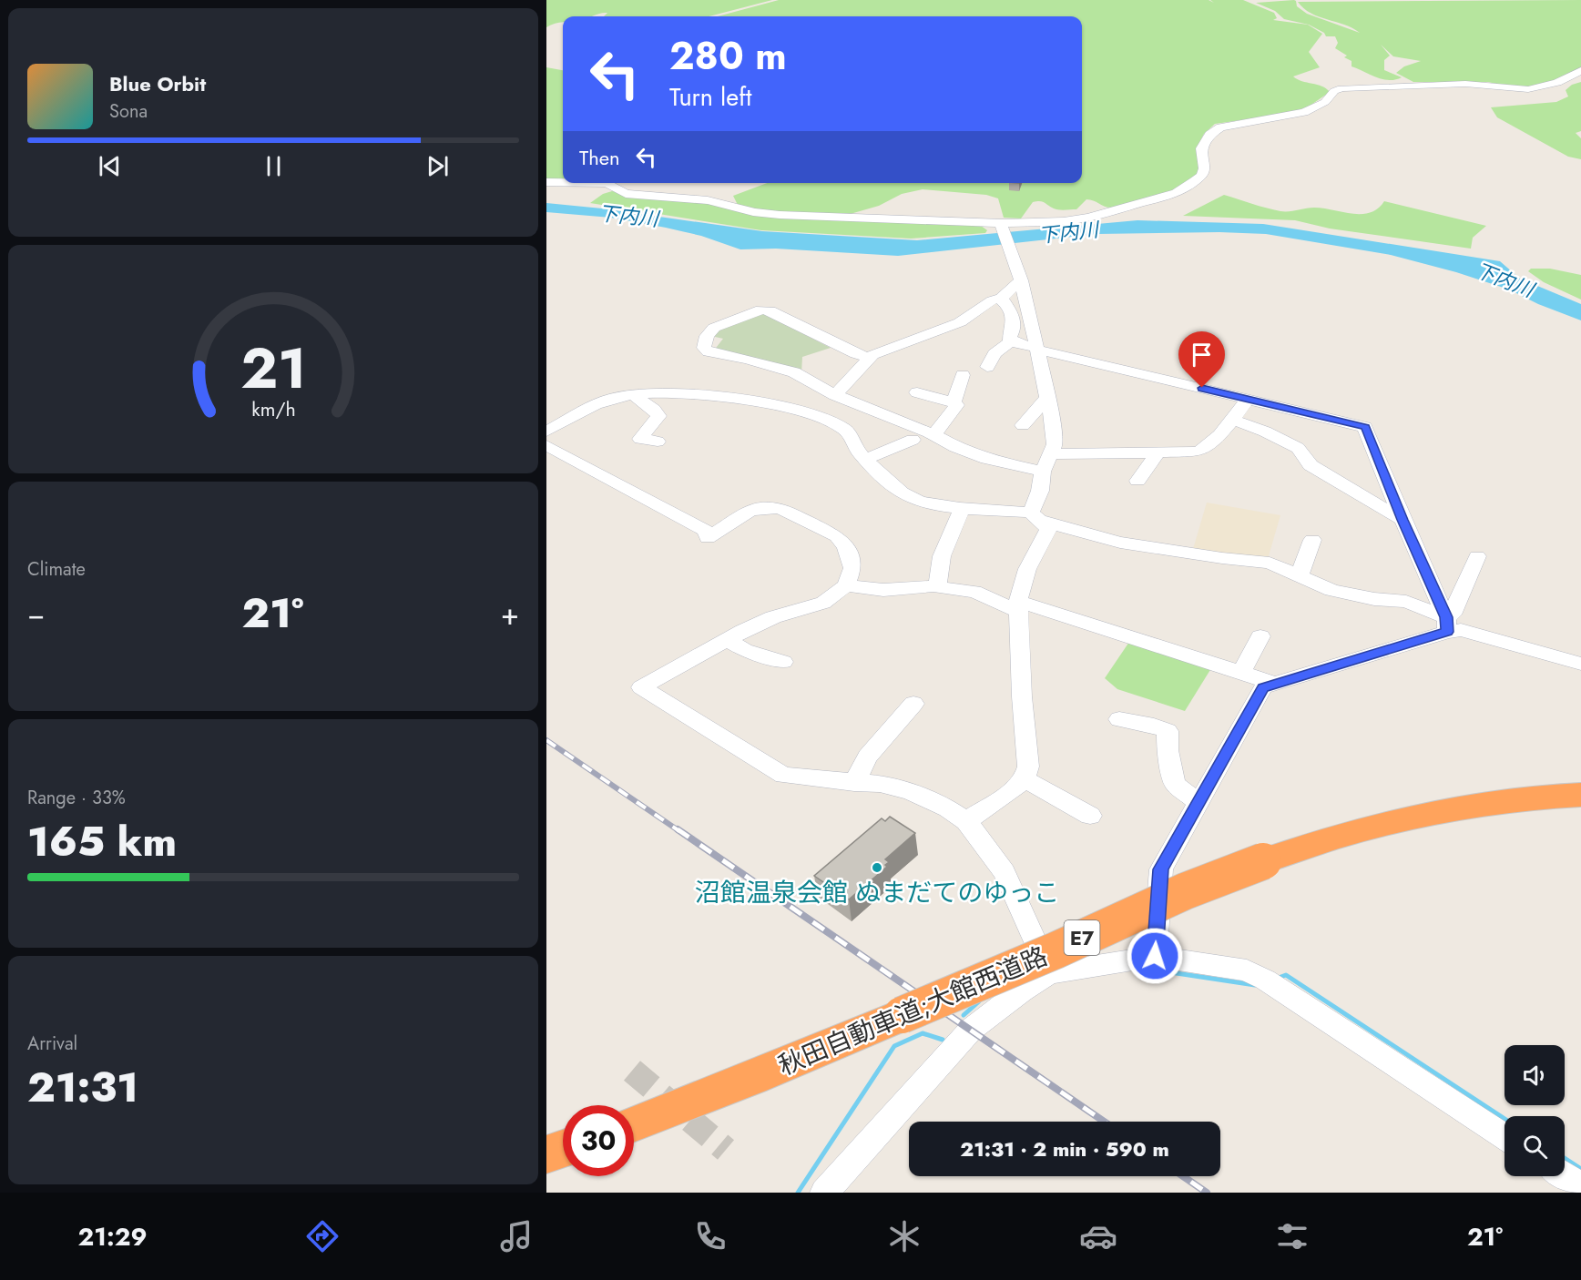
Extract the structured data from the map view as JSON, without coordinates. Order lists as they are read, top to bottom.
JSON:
{
  "streets": {
    "highway": ["E7", "秋田自動車道;大館西道路"]
  },
  "water": ["下内川"],
  "places": ["沼館温泉会館 ぬまだてのゆっこ"],
  "page": {
    "turn": ["280 m", "Turn left"],
    "song": ["Blue Orbit", "Sona"],
    "then": "Then",
    "tile": [
      "Climate",
      ["Range · 33%", "165 km"],
      ["Arrival", "21:31"]
    ],
    "heat": ["−", "21°", "+"],
    "limit": "30",
    "trip": "21:31 · 2 min · 590 m",
    "tabs": ["21:29", "21°"],
    "gauge": ["21", "km/h"]
  }
}
